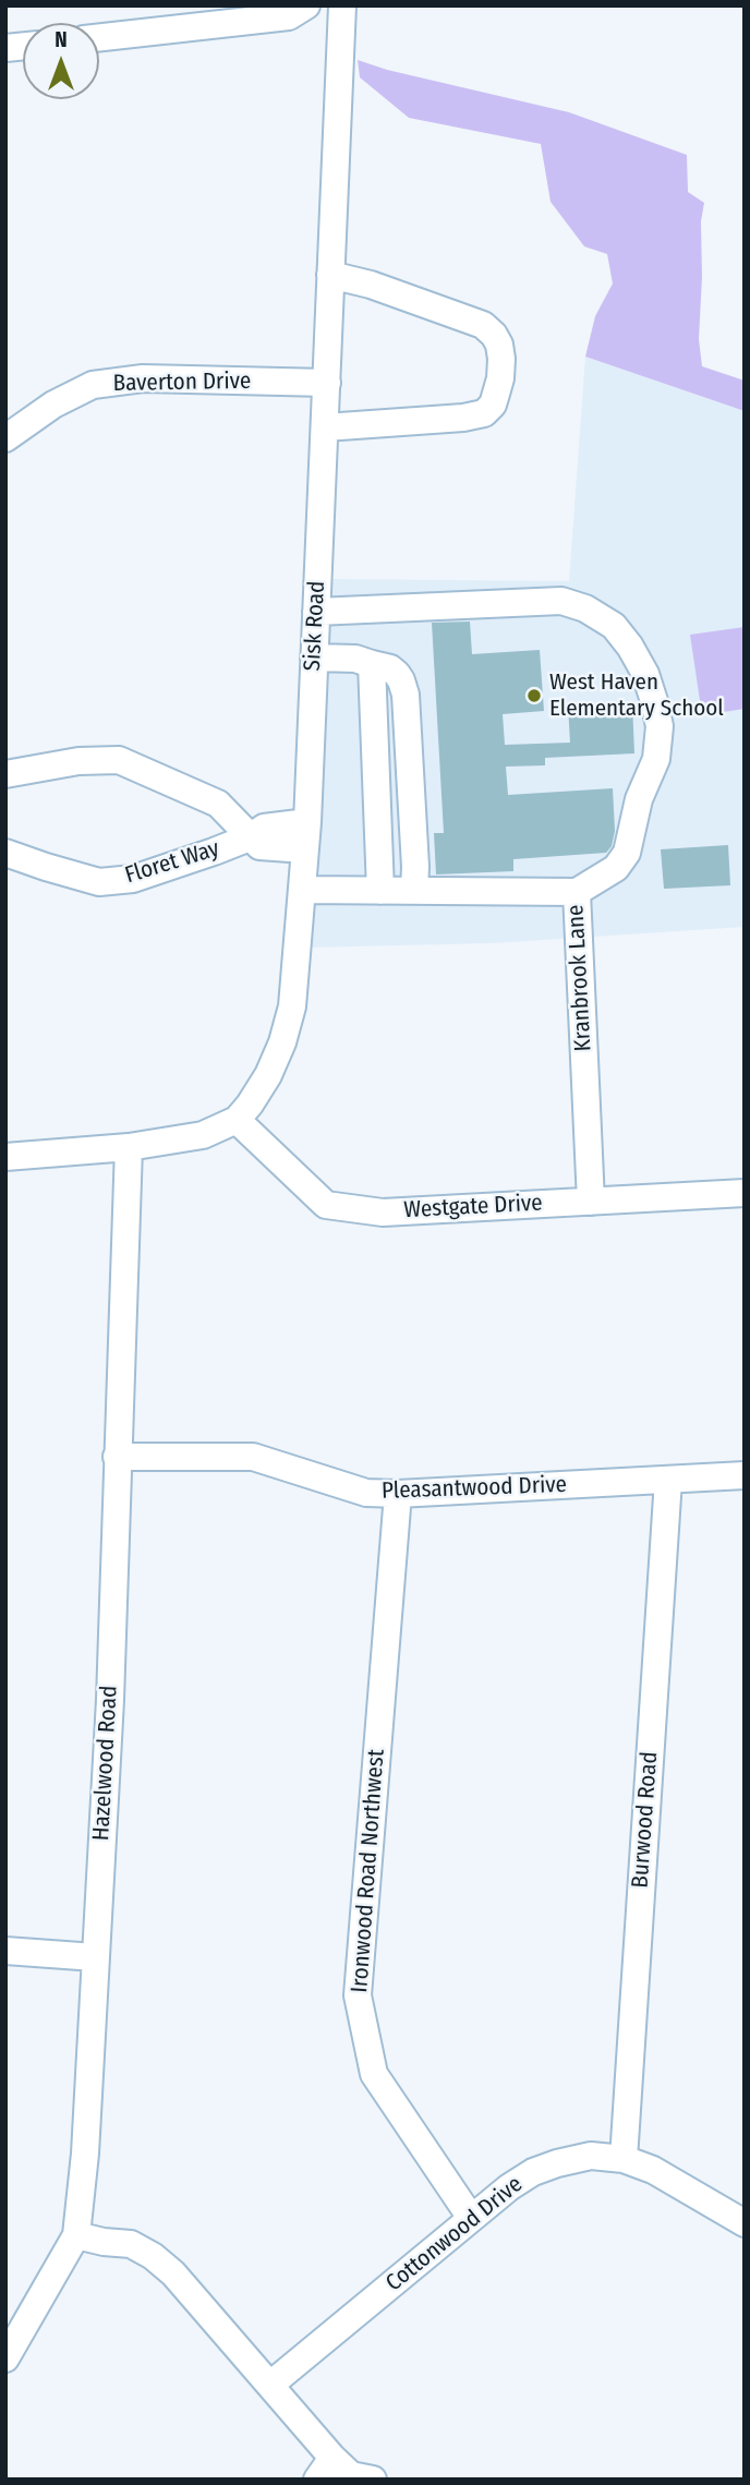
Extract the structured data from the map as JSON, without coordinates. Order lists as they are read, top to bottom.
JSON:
{
  "streets": {
    "street": [
      "Baverton Drive",
      "Sisk Road",
      "Floret Way",
      "Kranbrook Lane",
      "Westgate Drive",
      "Pleasantwood Drive",
      "Hazelwood Road",
      "Burwood Road",
      "Ironwood Road Northwest",
      "Cottonwood Drive"
    ]
  },
  "crossings": [
    ["Baverton Drive", "Sisk Road"],
    ["Sisk Road", "Floret Way"],
    ["Sisk Road", "Kranbrook Lane"],
    ["Sisk Road", "Westgate Drive"],
    ["Sisk Road", "Hazelwood Road"],
    ["Kranbrook Lane", "Westgate Drive"],
    ["Pleasantwood Drive", "Hazelwood Road"],
    ["Pleasantwood Drive", "Burwood Road"],
    ["Pleasantwood Drive", "Ironwood Road Northwest"],
    ["Burwood Road", "Cottonwood Drive"],
    ["Ironwood Road Northwest", "Cottonwood Drive"]
  ],
  "places": ["West Haven Elementary School"],
  "north": "top"
}
